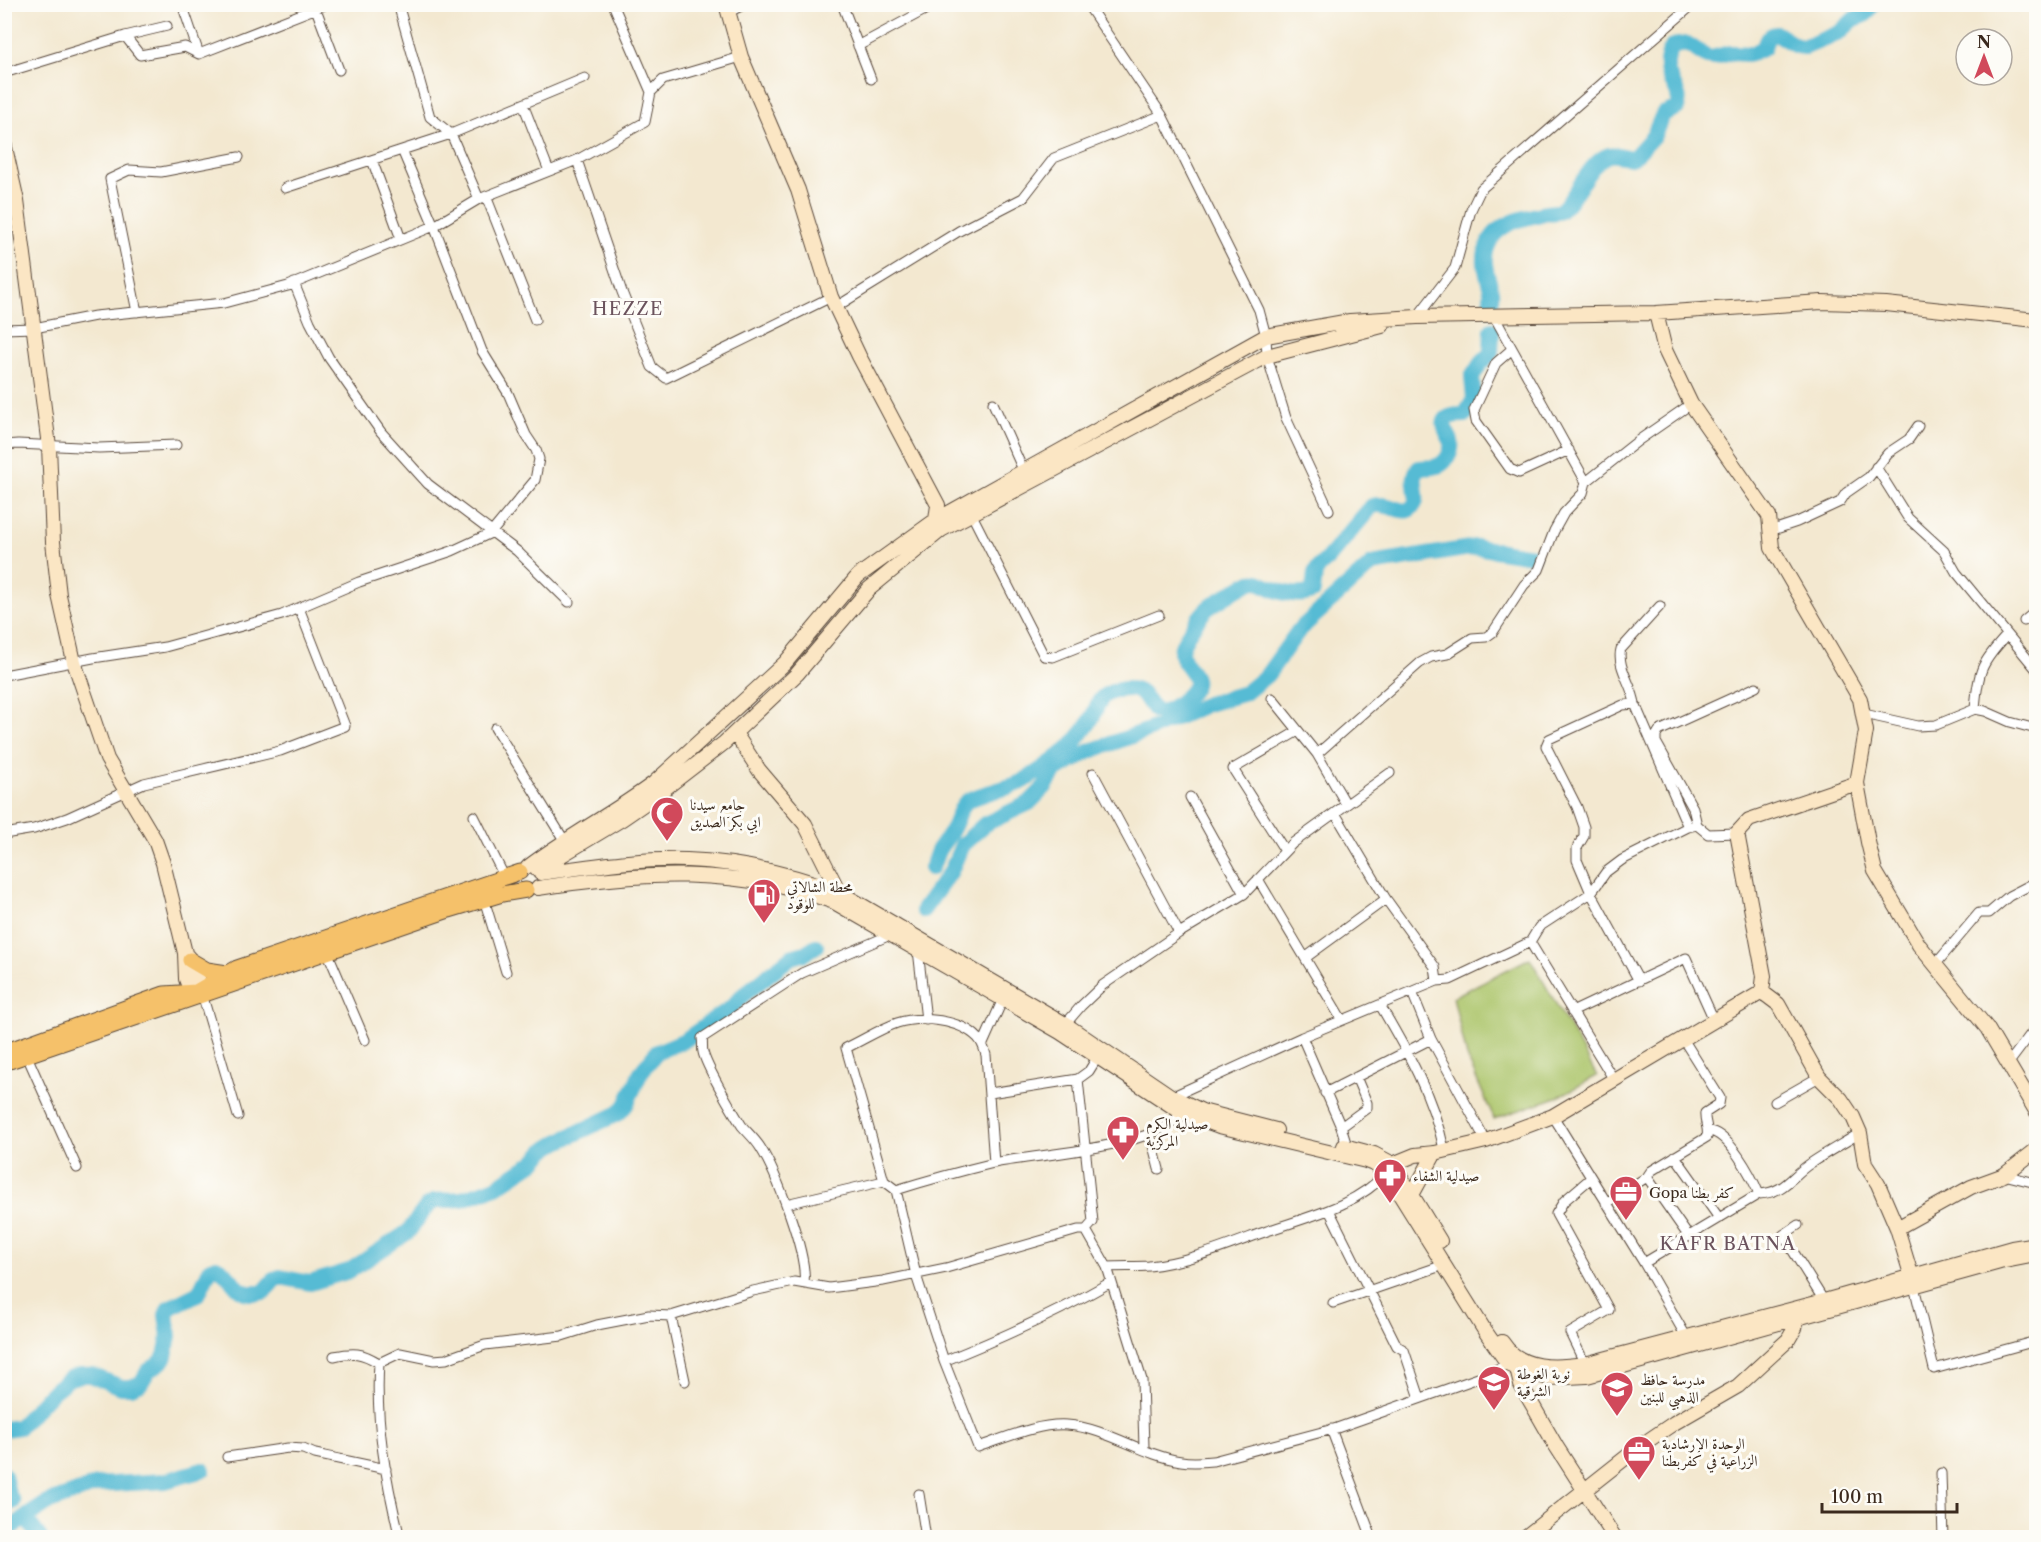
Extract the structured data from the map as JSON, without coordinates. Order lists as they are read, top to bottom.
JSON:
{
  "districts": ["HEZZE", "KAFR BATNA"],
  "places": {
    "mosque": ["جامع سيدنا ابي بكر الصديق"],
    "fuel station": ["محطة الشالاتي للوقود"],
    "pharmacy": ["صيدلية الكرم المركزية", "صيدلية الشفاء"],
    "office": ["Gopa كفر بطنا", "الوحدة الإرشادية الزراعية في كفربطنا"],
    "school or university": ["نوية الغوطة الشرقية", "مدرسة حافظ الذهبي للبنين"]
  },
  "scale_bar": "100 m",
  "north": "top"
}
